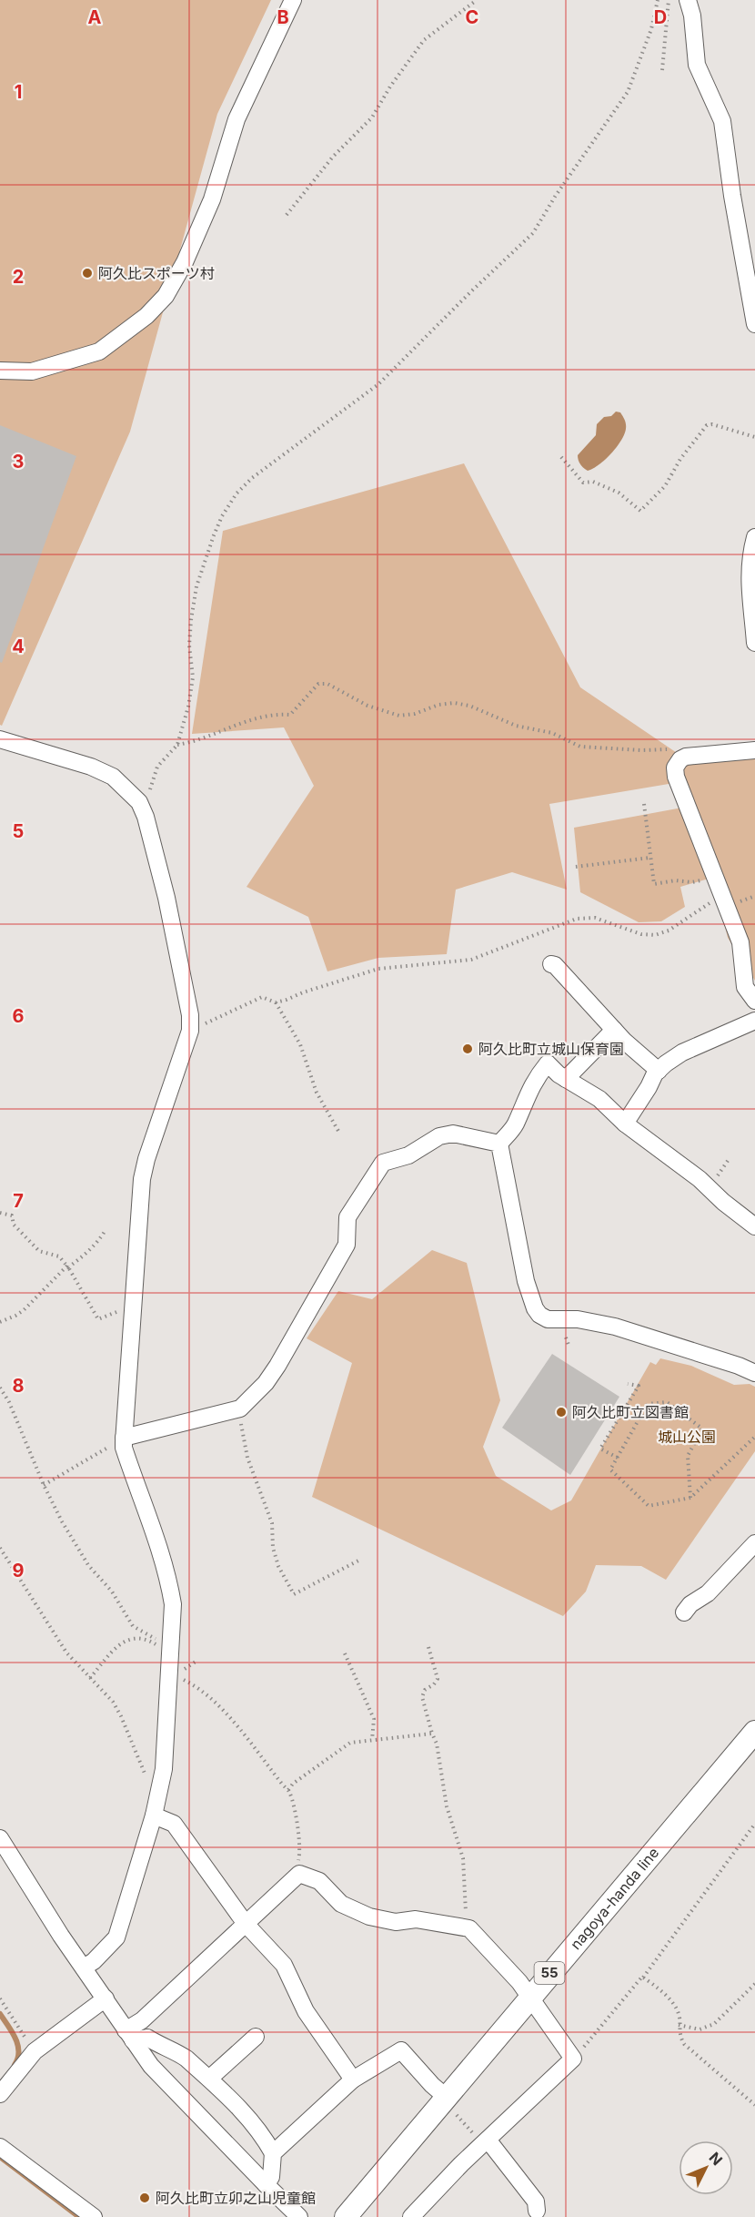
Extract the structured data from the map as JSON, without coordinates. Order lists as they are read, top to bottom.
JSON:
{
  "streets": {
    "main road": ["nagoya-handa line", "55"]
  },
  "parks": ["城山公園"],
  "places": [
    "阿久比スポーツ村",
    "阿久比町立城山保育園",
    "阿久比町立図書館",
    "阿久比町立卯之山児童館"
  ],
  "north": "top right",
  "grid": {
    "columns": [
      "A",
      "B",
      "C",
      "D"
    ],
    "rows": [
      "1",
      "2",
      "3",
      "4",
      "5",
      "6",
      "7",
      "8",
      "9"
    ]
  }
}
